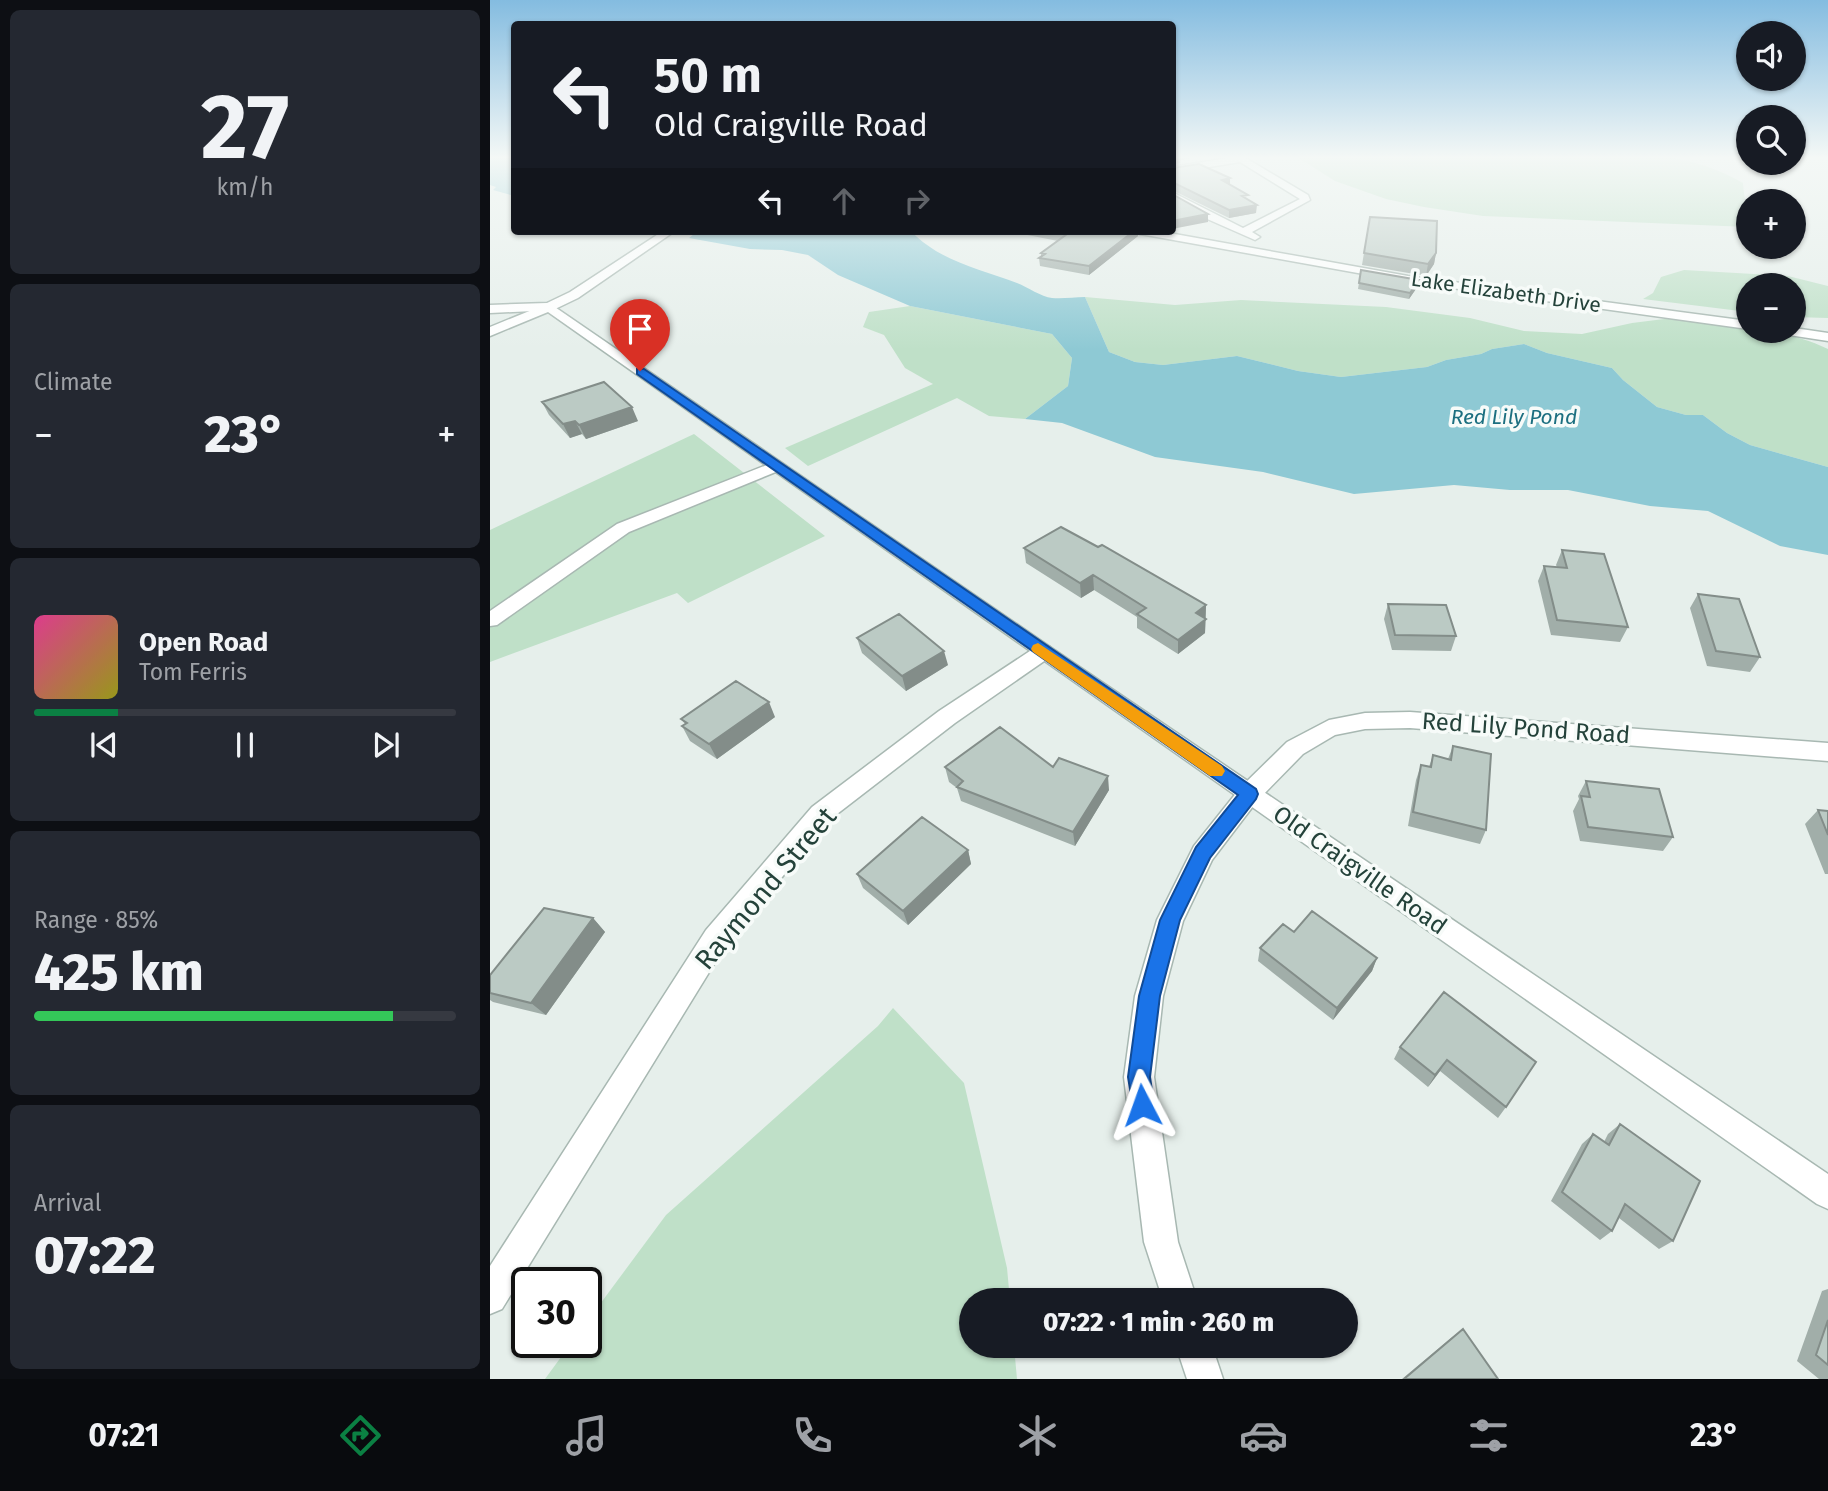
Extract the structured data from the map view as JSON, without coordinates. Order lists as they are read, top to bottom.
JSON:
{
  "streets": {
    "street": [
      "Lake Elizabeth Drive",
      "Red Lily Pond Road",
      "Old Craigville Road",
      "Raymond Street"
    ]
  },
  "crossings": [
    ["Red Lily Pond Road", "Old Craigville Road"],
    ["Old Craigville Road", "Raymond Street"]
  ],
  "water": ["Red Lily Pond"],
  "page": {
    "tile": [
      ["27", "km/h"],
      "Climate",
      ["Range · 85%", "425 km"],
      ["Arrival", "07:22"]
    ],
    "map_buttons": ["+", "−"],
    "turn": ["50 m", "Old Craigville Road"],
    "heat": ["−", "23°", "+"],
    "song": ["Open Road", "Tom Ferris"],
    "limit": "30",
    "trip": "07:22 · 1 min · 260 m",
    "tabs": ["07:21", "23°"]
  }
}
